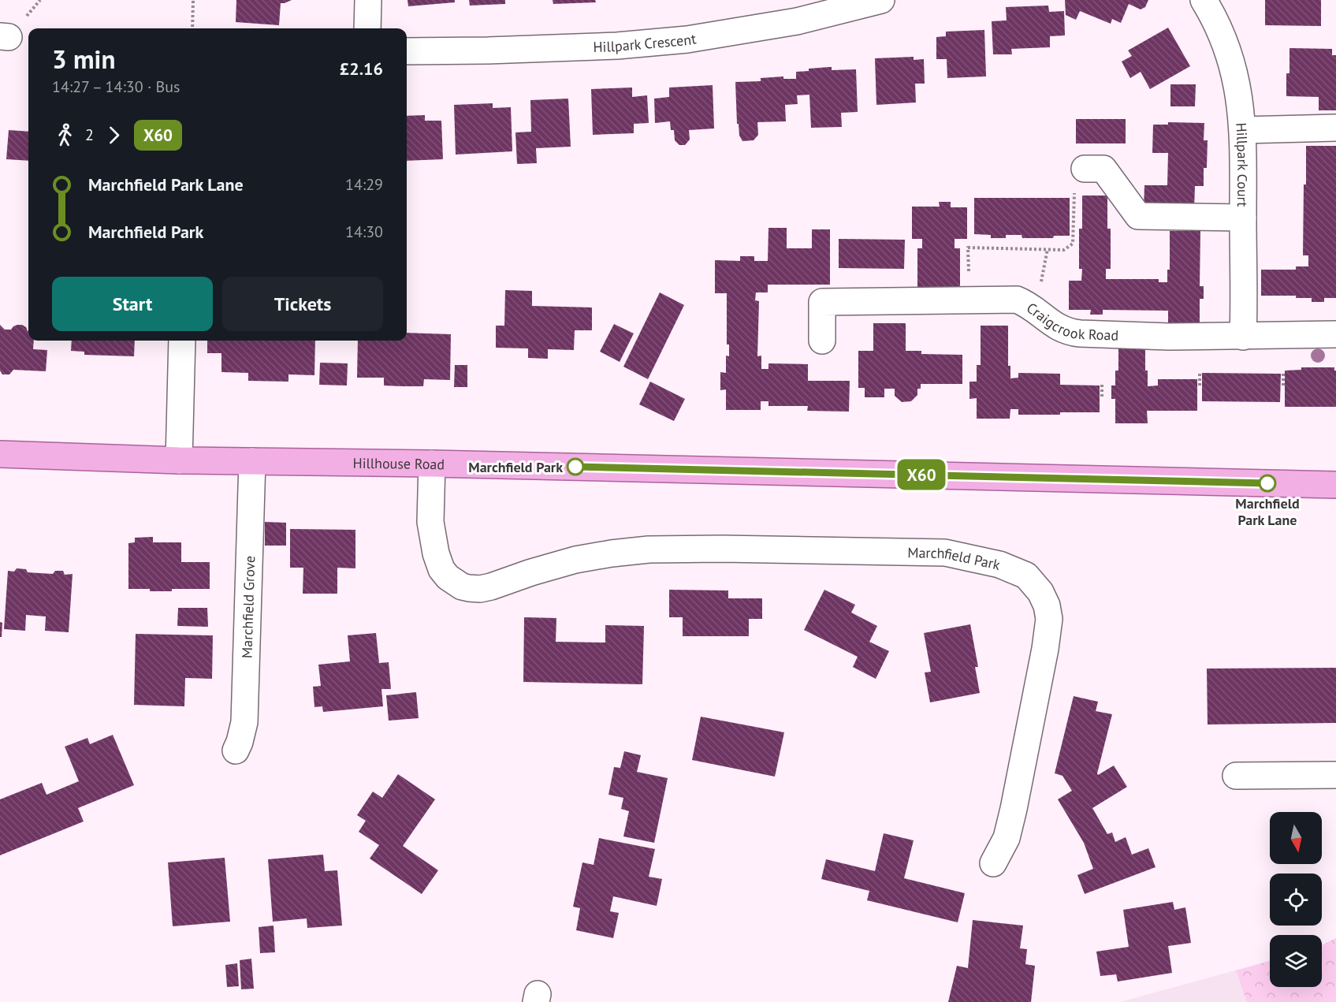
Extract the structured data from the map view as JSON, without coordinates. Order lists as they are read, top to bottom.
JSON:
{
  "streets": {
    "main road": ["Hillhouse Road"],
    "street": [
      "Hillpark Crescent",
      "Hillpark Court",
      "Craigcrook Road",
      "Marchfield Park",
      "Marchfield Grove"
    ]
  },
  "crossings": [
    ["Hillpark Court", "Craigcrook Road"],
    ["Hillhouse Road", "Marchfield Park"],
    ["Hillhouse Road", "Marchfield Grove"]
  ],
  "places": ["Marchfield Park", "Marchfield Park Lane"],
  "lines": ["bus line X60"],
  "north": "bottom",
  "page": {
    "on_map": "X60",
    "heading": ["3 min", "14:27 – 14:30 · Bus", "£2.16"],
    "legs": ["2", "X60"],
    "list": [
      {
        "name": "Marchfield Park Lane",
        "value": "14:29"
      },
      {
        "name": "Marchfield Park",
        "value": "14:30"
      }
    ],
    "buttons": ["Start", "Tickets"]
  }
}
